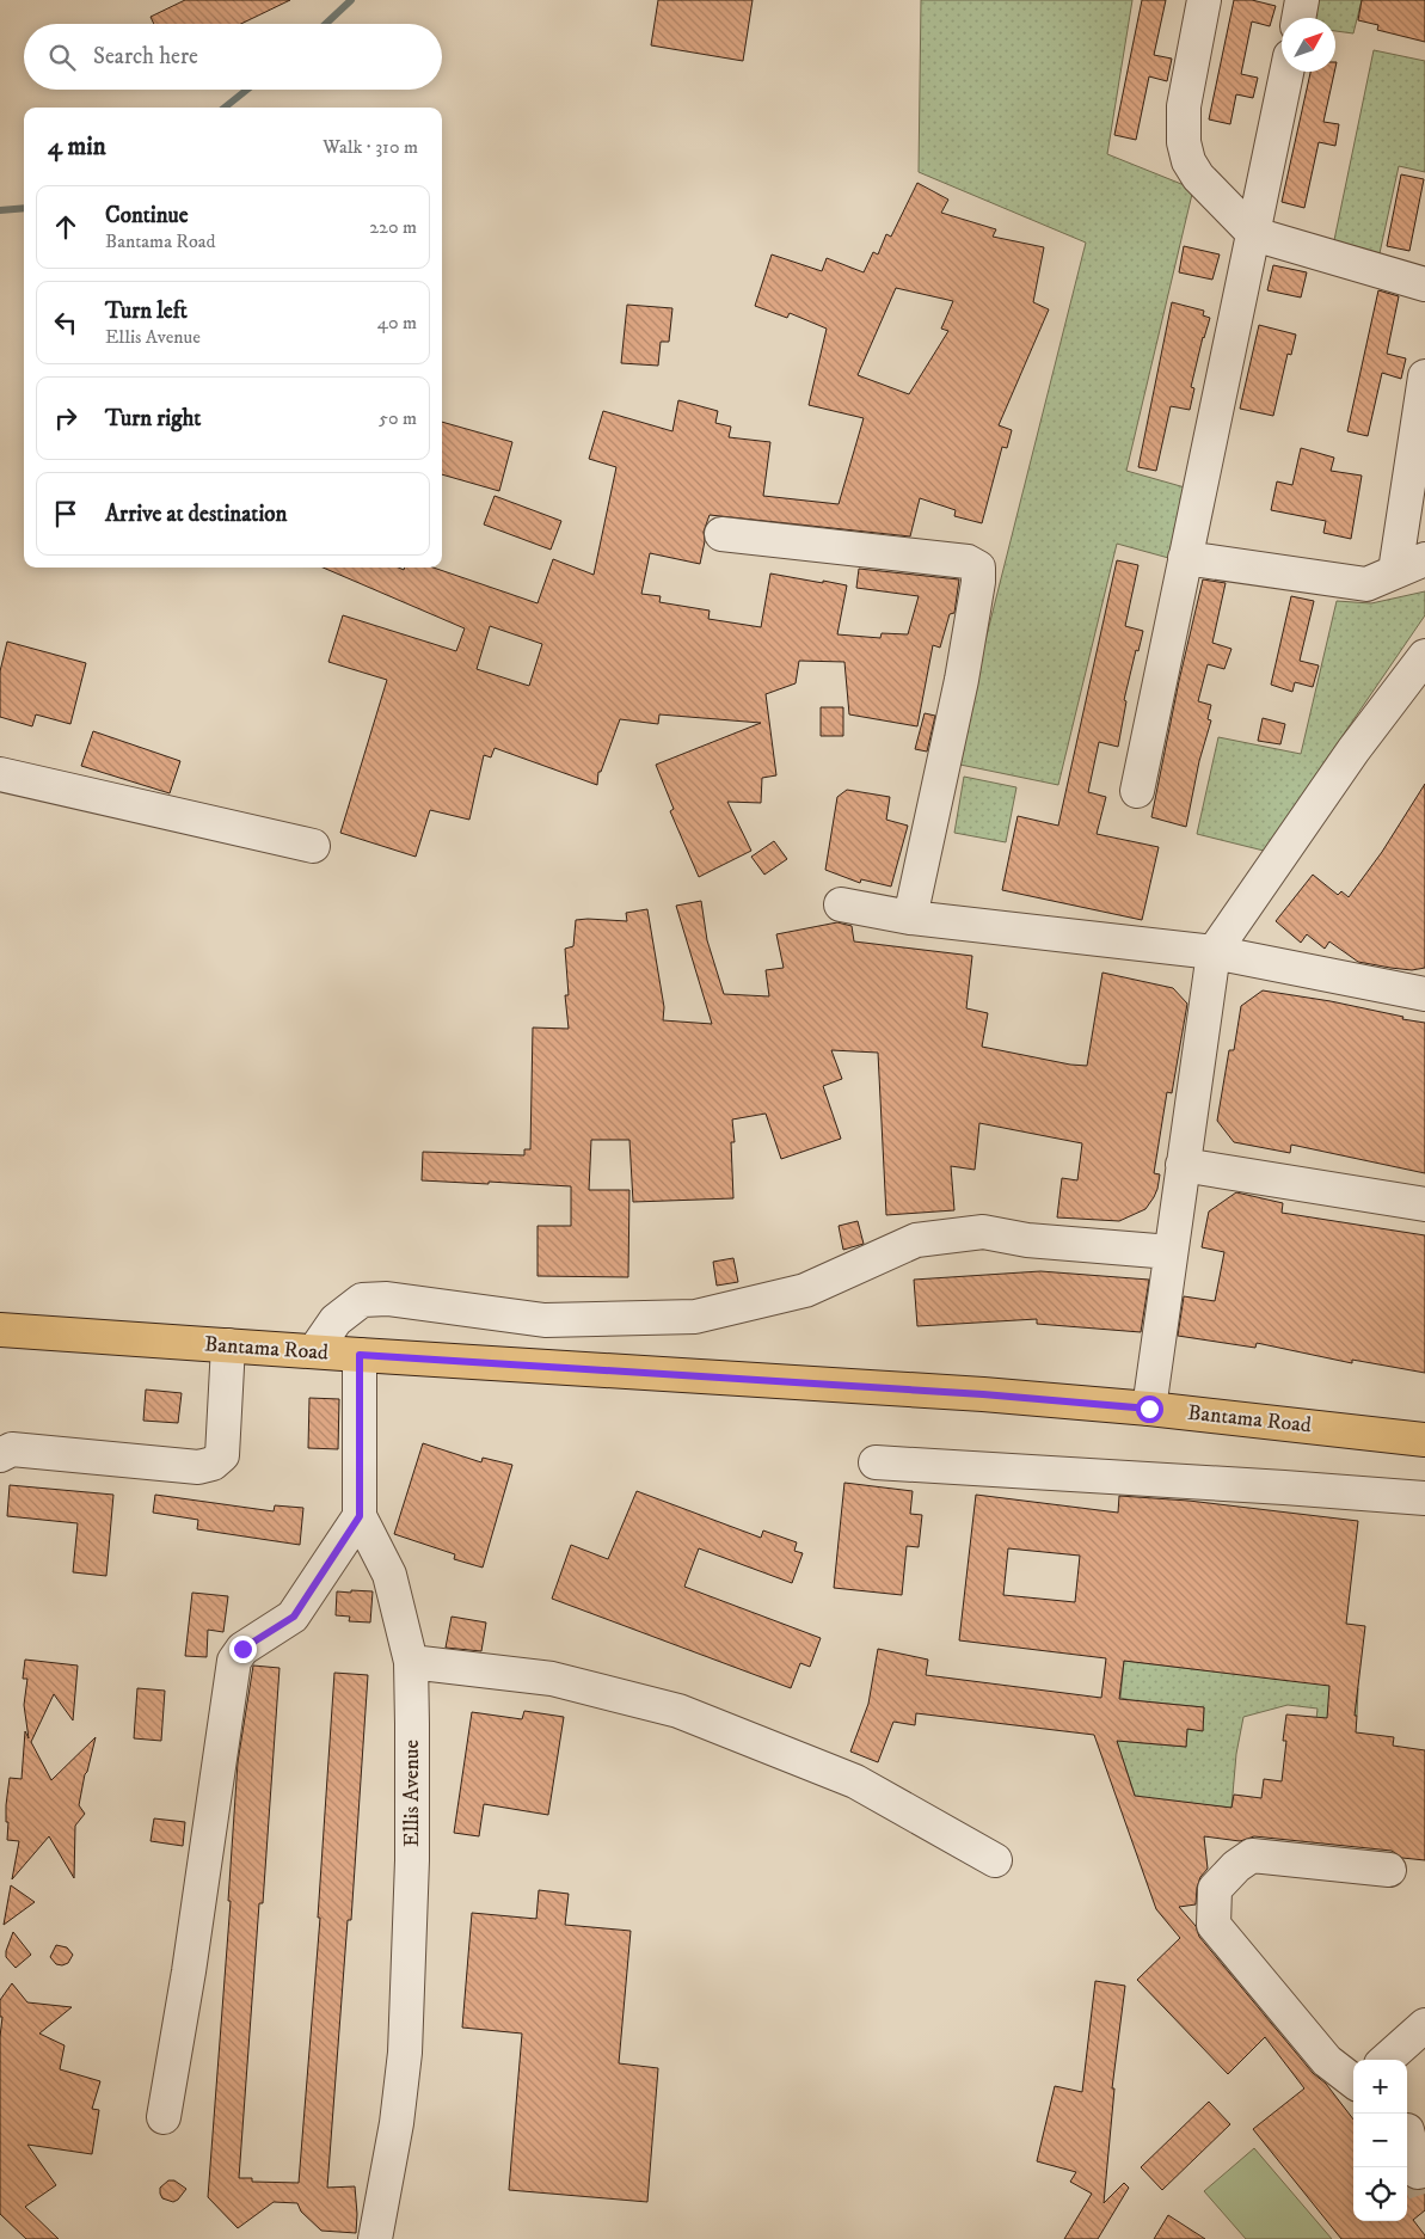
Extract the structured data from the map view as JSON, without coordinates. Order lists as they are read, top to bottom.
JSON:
{
  "streets": {
    "main road": ["Bantama Road"],
    "street": ["Ellis Avenue"]
  },
  "crossings": [
    ["Bantama Road", "Ellis Avenue"]
  ],
  "north": "top right",
  "page": {
    "search": "Search here",
    "heading": ["4 min", "Walk · 310 m"],
    "list": [
      ["Continue", "Bantama Road", "220 m"],
      ["Turn left", "Ellis Avenue", "40 m"],
      ["Turn right", "50 m"],
      "Arrive at destination"
    ],
    "map_buttons": ["+", "−"]
  }
}
